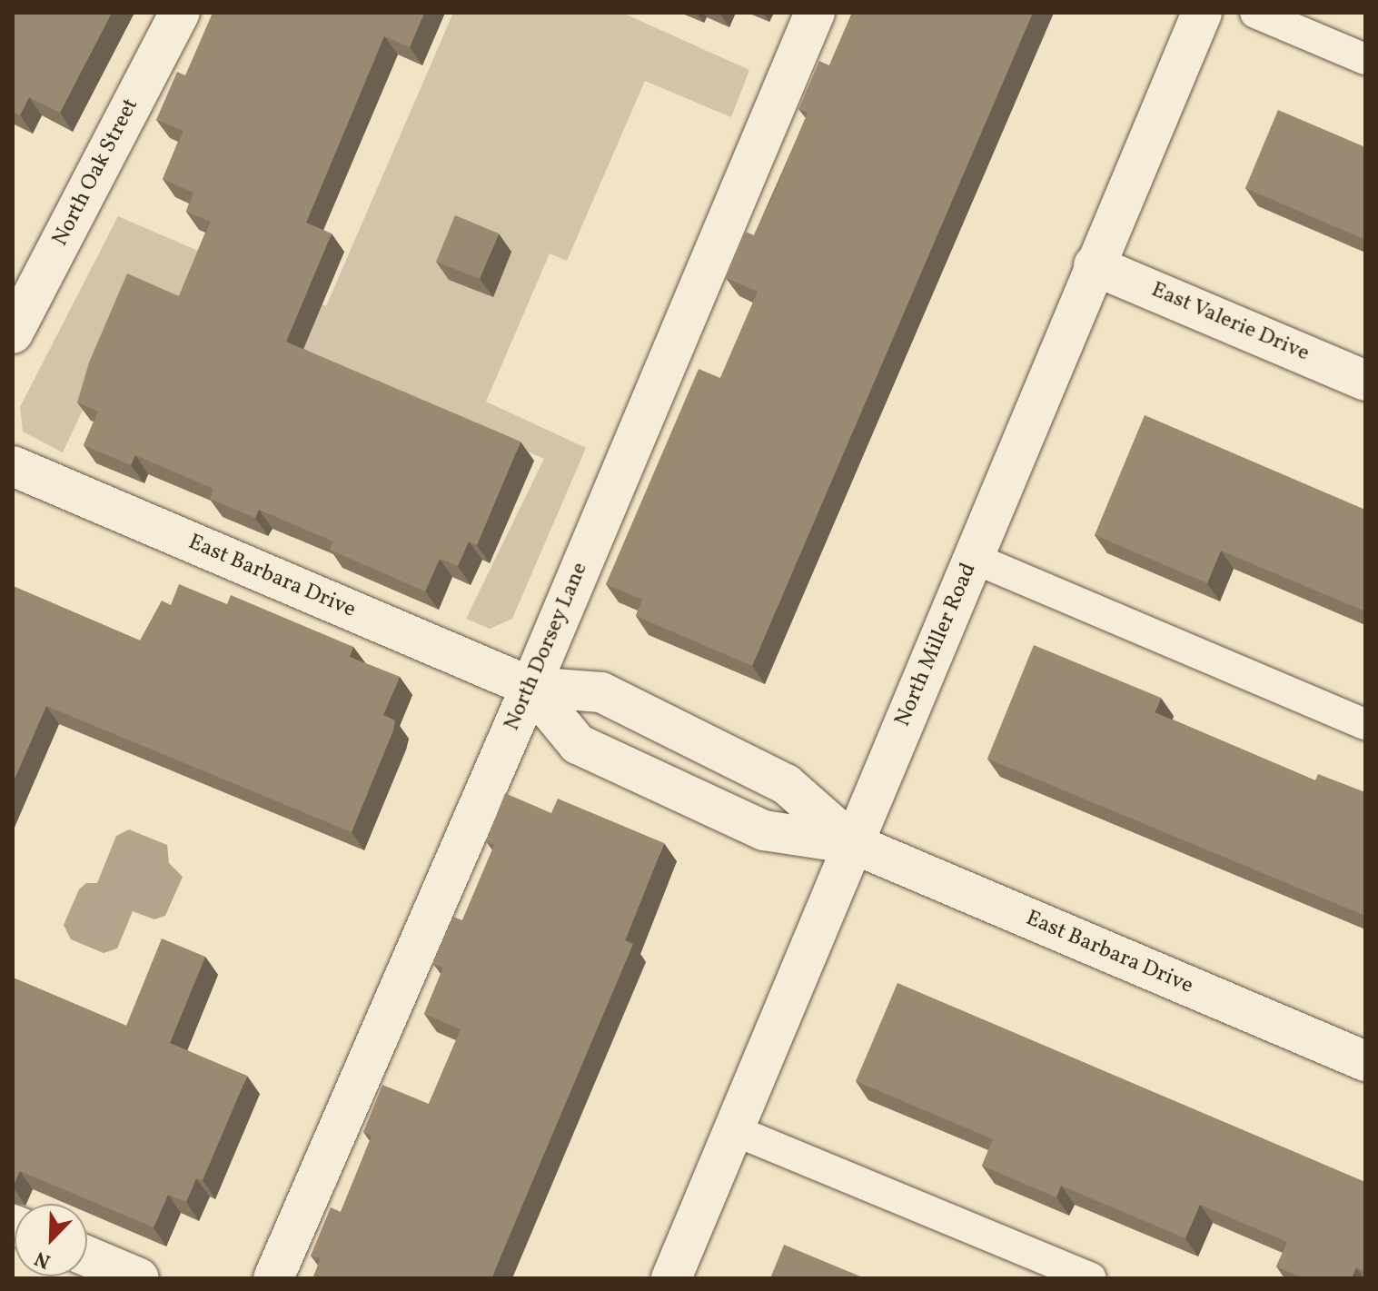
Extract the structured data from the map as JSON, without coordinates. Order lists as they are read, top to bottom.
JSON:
{
  "streets": {
    "street": [
      "North Oak Street",
      "East Valerie Drive",
      "East Barbara Drive",
      "North Miller Road",
      "North Dorsey Lane"
    ]
  },
  "crossings": [
    ["East Valerie Drive", "North Miller Road"],
    ["East Barbara Drive", "North Miller Road"],
    ["East Barbara Drive", "North Dorsey Lane"]
  ],
  "north": "bottom left"
}
